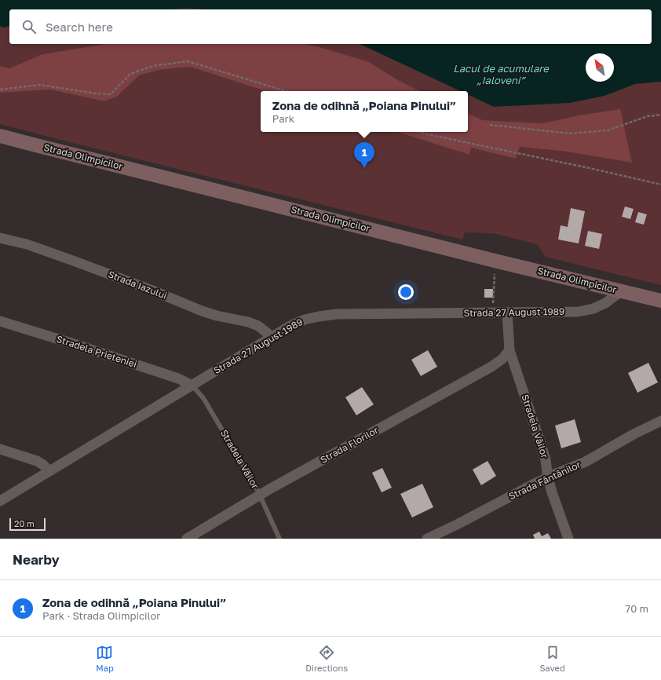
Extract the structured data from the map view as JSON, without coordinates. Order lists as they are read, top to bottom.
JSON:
{
  "streets": {
    "main road": ["Strada Olimpicilor"],
    "street": [
      "Strada Iazului",
      "Strada 27 August 1989",
      "Stradela Prieteniei",
      "Stradela Văilor",
      "Strada Florilor",
      "Strada Fântânilor"
    ]
  },
  "crossings": [
    ["Strada Olimpicilor", "Strada 27 August 1989"],
    ["Strada Iazului", "Strada 27 August 1989"],
    ["Strada 27 August 1989", "Stradela Prieteniei"],
    ["Strada 27 August 1989", "Stradela Văilor"],
    ["Stradela Prieteniei", "Stradela Văilor"],
    ["Stradela Văilor", "Strada Florilor"],
    ["Stradela Văilor", "Strada Fântânilor"]
  ],
  "water": ["Lacul de acumulare „Ialoveni”"],
  "scale_bar": "20 m",
  "north": "top left",
  "page": {
    "search": "Search here",
    "popup": ["Zona de odihnă „Poiana Pinului”", "Park"],
    "pins": "1",
    "scale": "20 m",
    "heading": "Nearby",
    "list": [
      {
        "mark": "1",
        "name": "Zona de odihnă „Poiana Pinului”",
        "note": "Park · Strada Olimpicilor",
        "value": "70 m"
      }
    ],
    "nav": ["Map", "Directions", "Saved"]
  }
}
